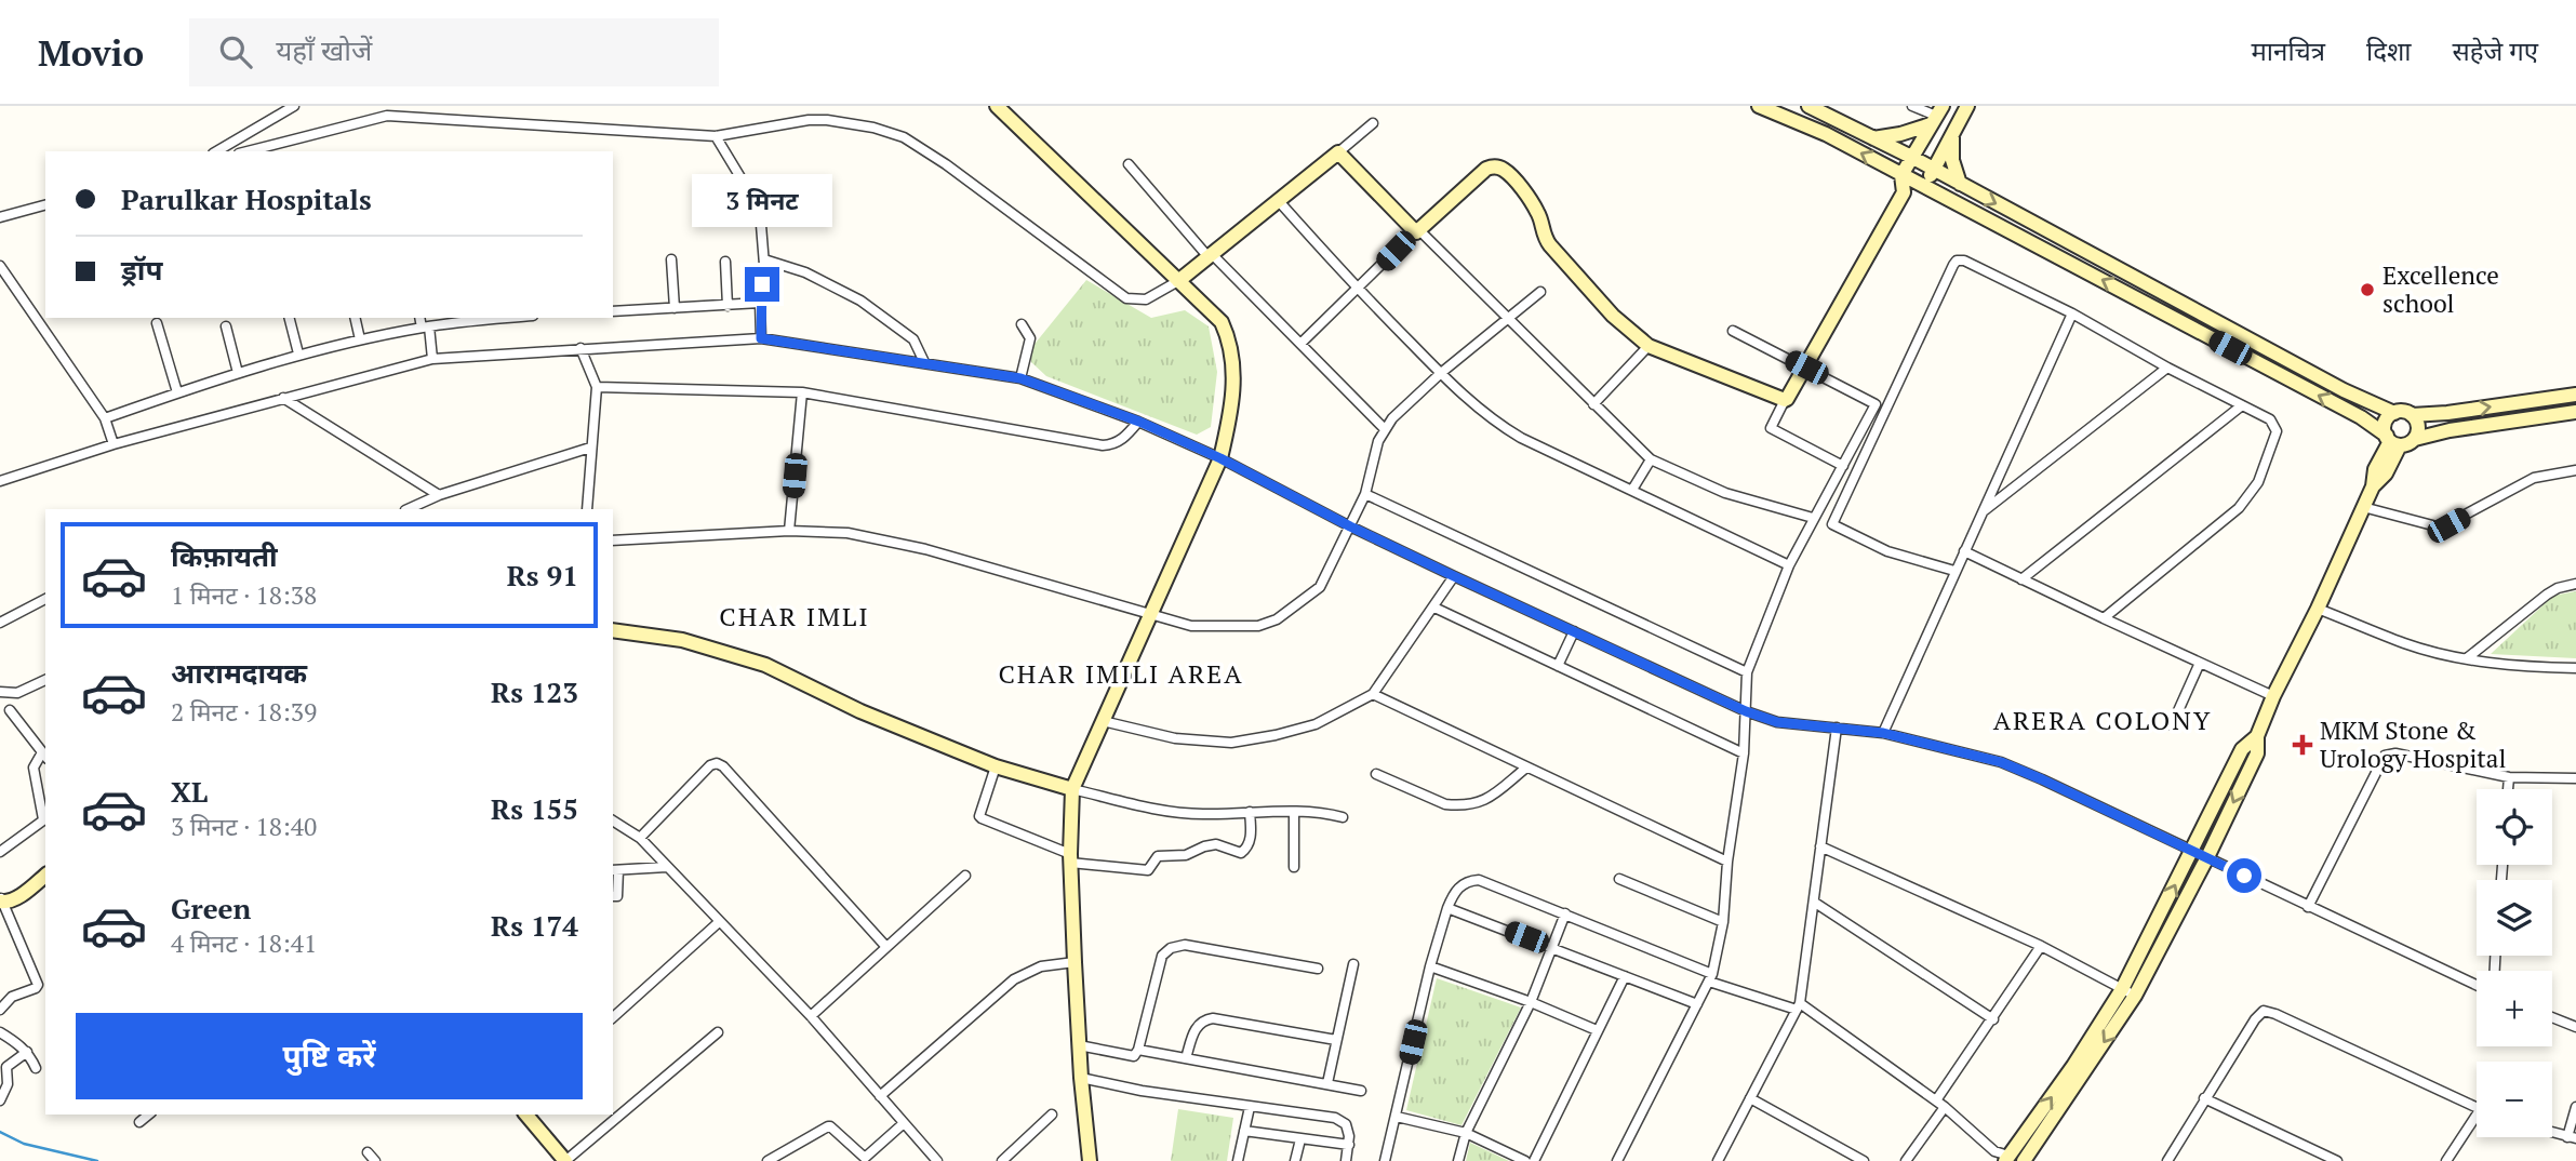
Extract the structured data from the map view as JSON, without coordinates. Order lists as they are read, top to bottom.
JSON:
{
  "districts": ["CHAR IMLI", "CHAR IMILI AREA", "ARERA COLONY"],
  "places": {
    "other": ["Excellence school"],
    "health": ["MKM Stone & Urology Hospital"]
  },
  "page": {
    "header": "Movio",
    "search": "यहाँ खोजें",
    "nav": ["मानचित्र", "दिशा", "सहेजे गए"],
    "banner": ["Parulkar Hospitals", "ड्रॉप"],
    "bubble": "3 मिनट",
    "list": [
      {
        "name": "किफ़ायती",
        "note": "1 मिनट · 18:38",
        "value": "Rs 91"
      },
      {
        "name": "आरामदायक",
        "note": "2 मिनट · 18:39",
        "value": "Rs 123"
      },
      {
        "name": "XL",
        "note": "3 मिनट · 18:40",
        "value": "Rs 155"
      },
      {
        "name": "Green",
        "note": "4 मिनट · 18:41",
        "value": "Rs 174"
      }
    ],
    "map_buttons": ["+", "−"],
    "buttons": "पुष्टि करें"
  }
}
